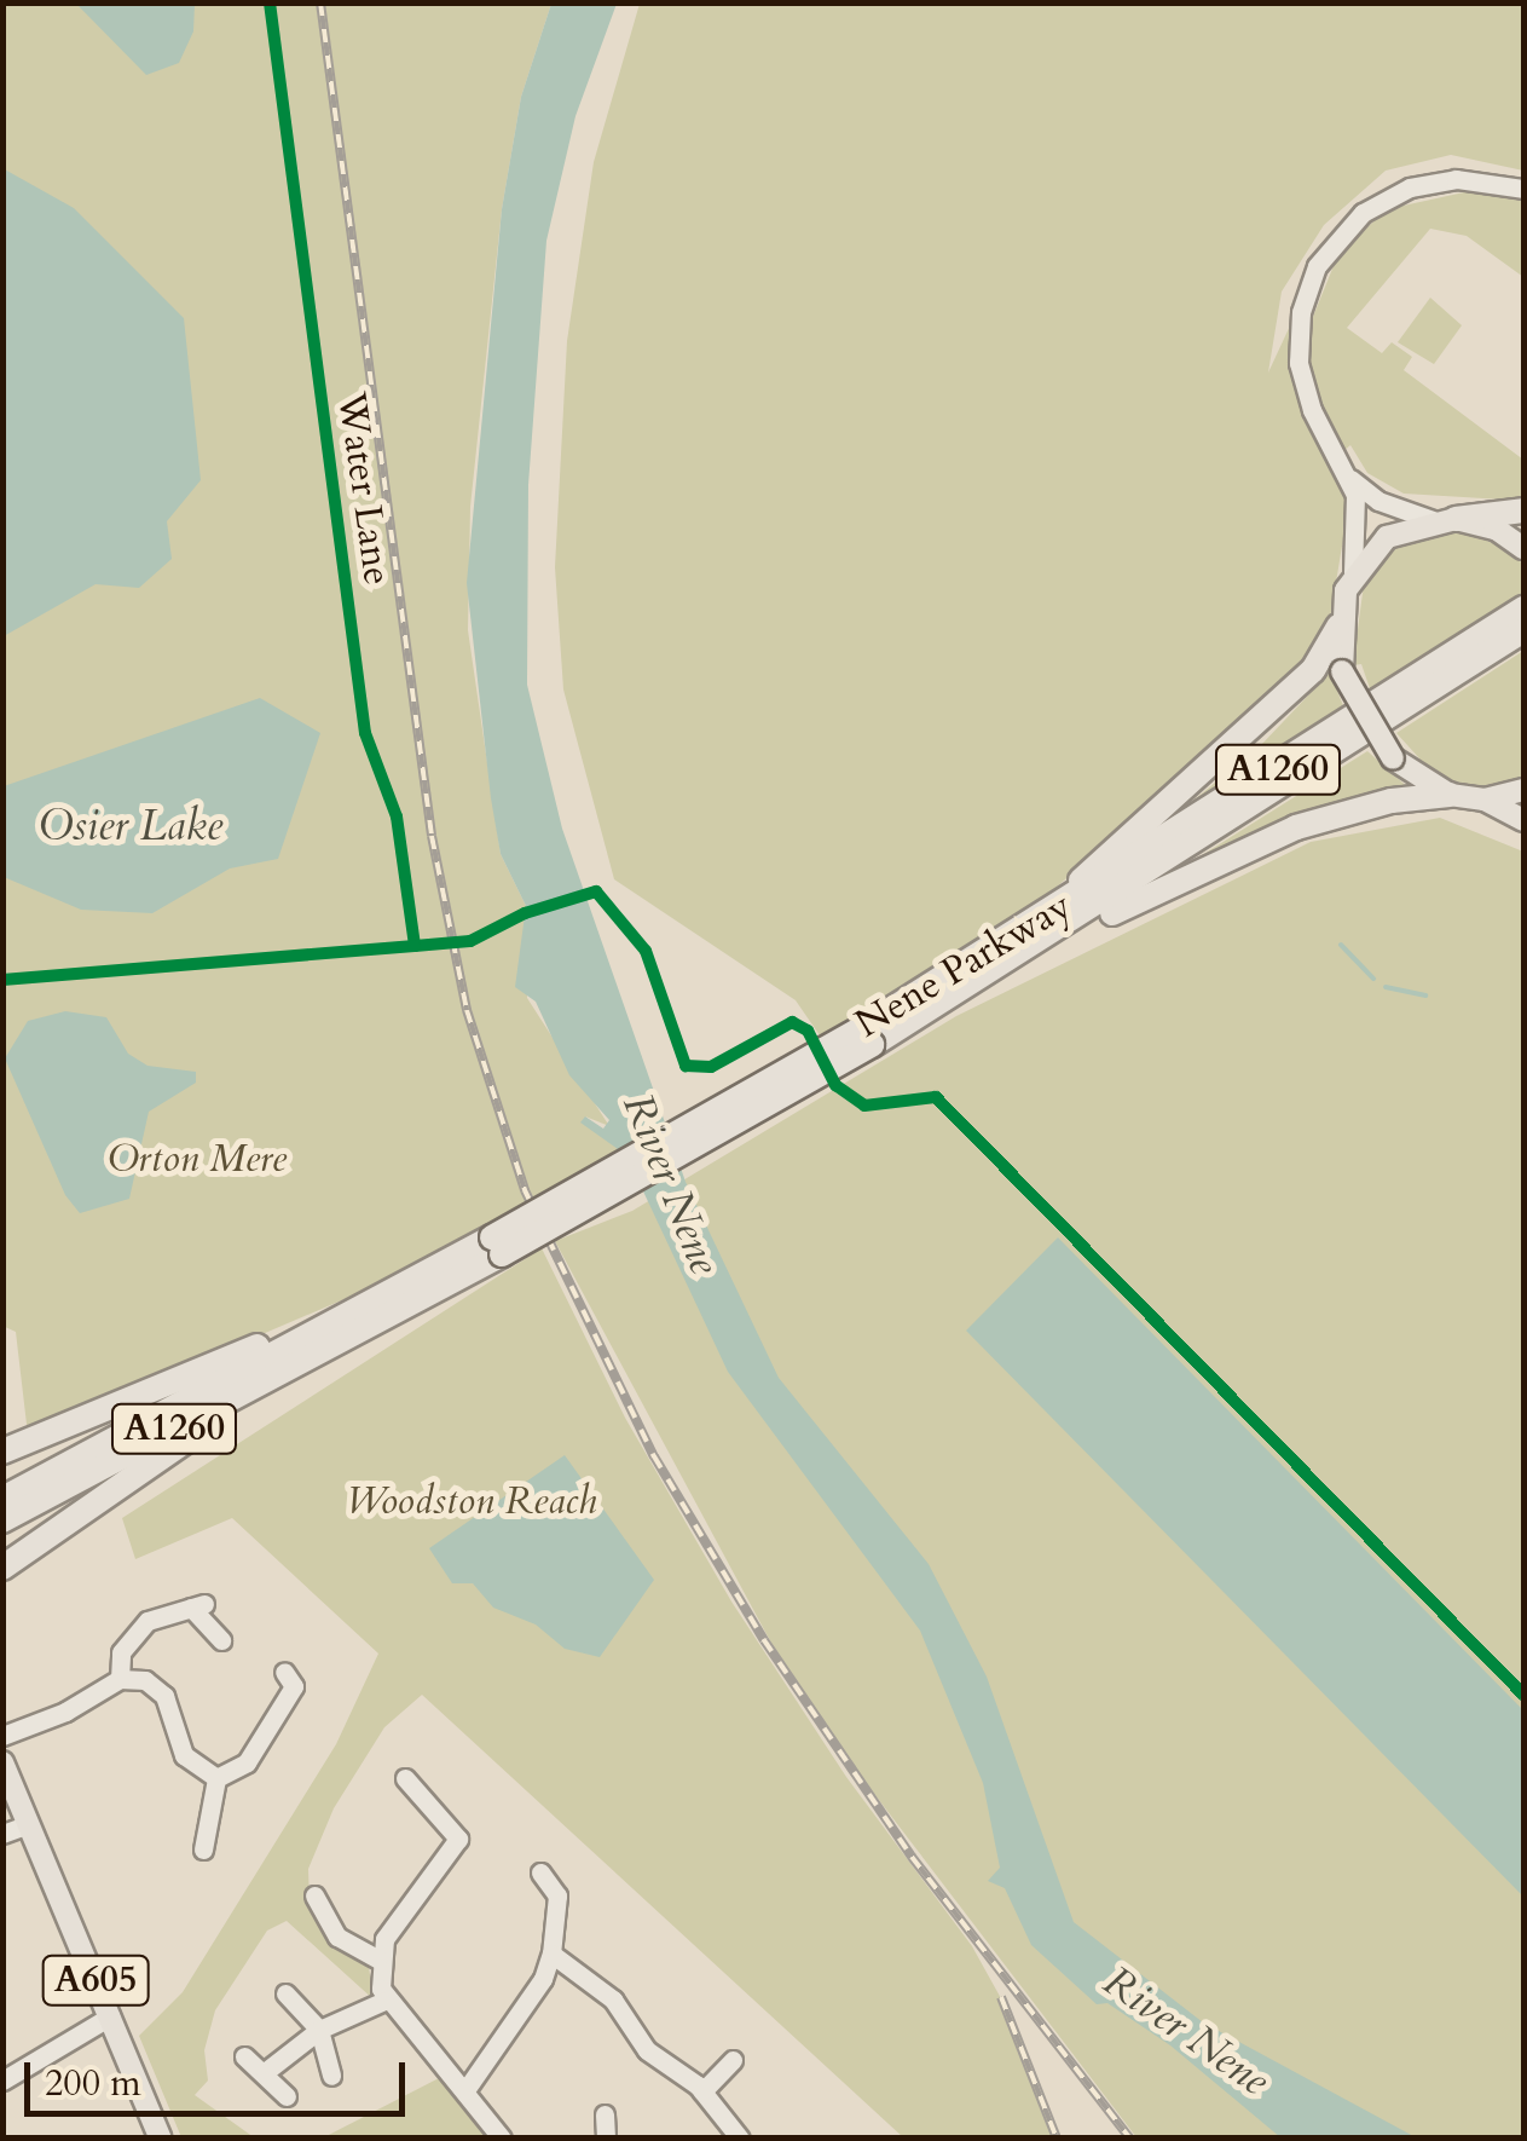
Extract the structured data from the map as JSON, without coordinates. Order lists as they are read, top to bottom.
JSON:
{
  "streets": {
    "highway": ["A1260", "Nene Parkway"],
    "main road": ["A605"],
    "cycle path": ["Water Lane"]
  },
  "water": ["Osier Lake", "River Nene"],
  "parks": ["Orton Mere", "Woodston Reach"],
  "scale_bar": "200 m"
}
